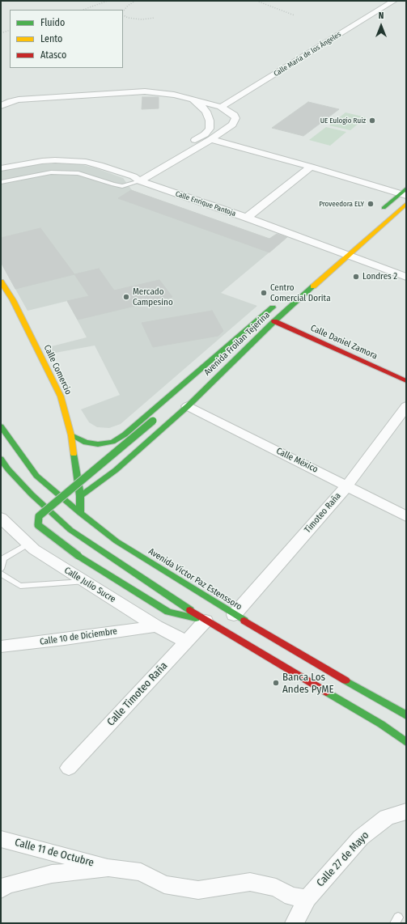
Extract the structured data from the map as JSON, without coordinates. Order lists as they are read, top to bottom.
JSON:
{
  "streets": {
    "main road": [
      "Calle Daniel Zamora",
      "Avenida Froilan Tejerina",
      "Calle Comercio",
      "Avenida Víctor Paz Estenssoro"
    ],
    "street": [
      "Calle María de los Ángeles",
      "Calle Enrique Pantoja",
      "Calle México",
      "Timoteo Raña",
      "Calle Julio Sucre",
      "Calle 10 de Diciembre",
      "Calle Timoteo Raña",
      "Calle 11 de Octubre",
      "Calle 27 de Mayo"
    ]
  },
  "crossings": [
    ["Calle Enrique Pantoja", "Avenida Froilan Tejerina"],
    ["Calle Daniel Zamora", "Avenida Froilan Tejerina"],
    ["Avenida Froilan Tejerina", "Calle Comercio"],
    ["Avenida Froilan Tejerina", "Calle México"],
    ["Calle Comercio", "Avenida Víctor Paz Estenssoro"],
    ["Calle México", "Timoteo Raña"],
    ["Timoteo Raña", "Avenida Víctor Paz Estenssoro"],
    ["Calle Julio Sucre", "Calle 10 de Diciembre"],
    ["Calle Julio Sucre", "Calle Timoteo Raña"]
  ],
  "places": [
    "UE Eulogio Ruiz",
    "Proveedora ELY",
    "Londres 2",
    "Centro Comercial Dorita",
    "Mercado Campesino",
    "Banca Los Andes PyME"
  ],
  "legend": ["Fluido", "Lento", "Atasco"],
  "north": "top"
}
